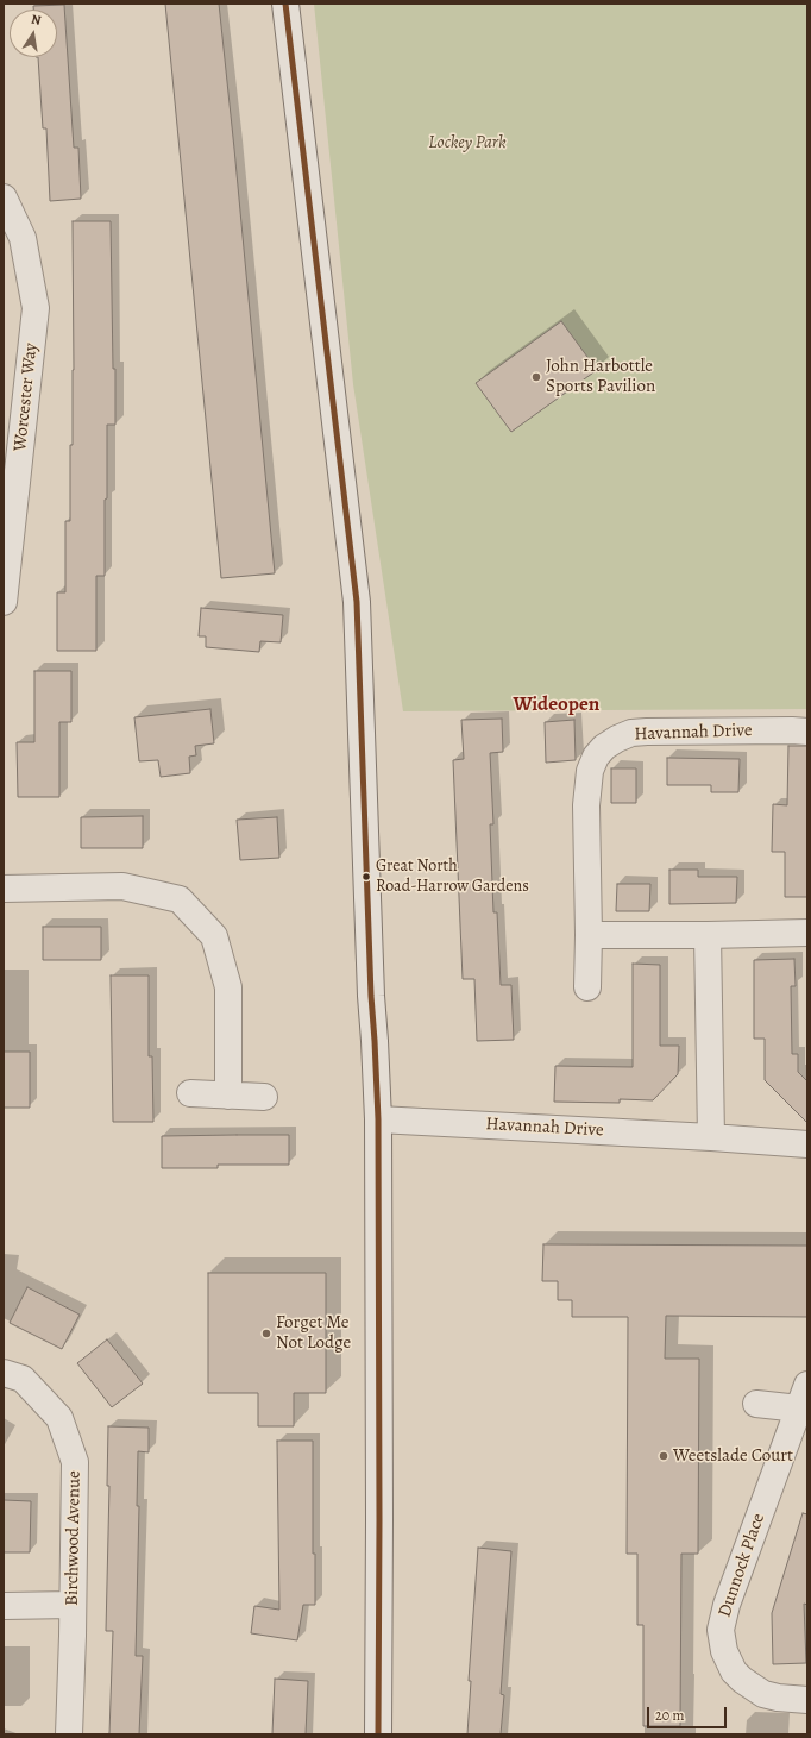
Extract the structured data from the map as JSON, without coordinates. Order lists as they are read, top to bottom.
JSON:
{
  "streets": {
    "street": [
      "Worcester Way",
      "Havannah Drive",
      "Birchwood Avenue",
      "Dunnock Place"
    ]
  },
  "districts": ["Wideopen"],
  "parks": ["Lockey Park"],
  "places": [
    "John Harbottle Sports Pavilion",
    "Great North Road-Harrow Gardens",
    "Forget Me Not Lodge",
    "Weetslade Court"
  ],
  "scale_bar": "20 m",
  "north": "top"
}
